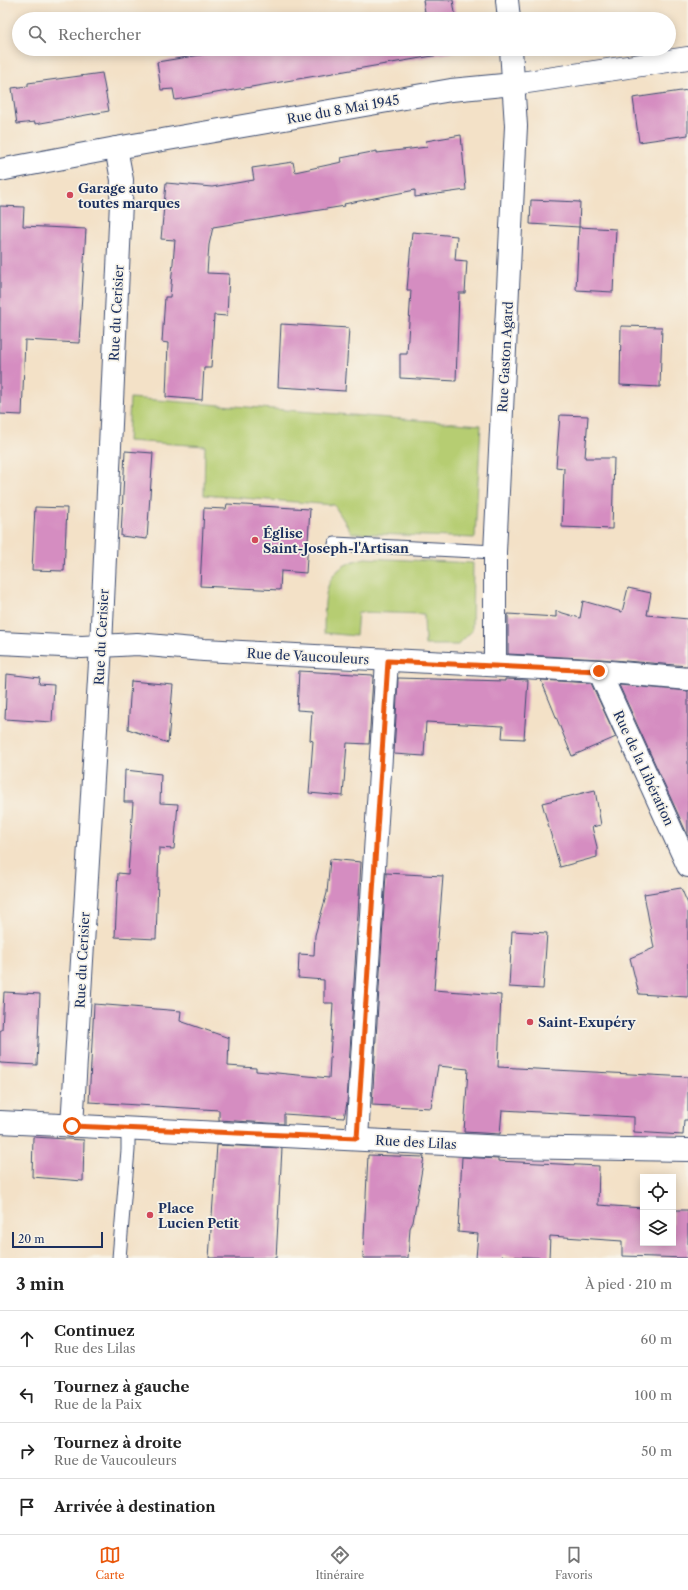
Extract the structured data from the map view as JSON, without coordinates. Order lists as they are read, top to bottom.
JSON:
{
  "streets": {
    "street": [
      "Rue du 8 Mai 1945",
      "Rue du Cerisier",
      "Rue Gaston Agard",
      "Rue de Vaucouleurs",
      "Rue de la Libération",
      "Rue des Lilas"
    ]
  },
  "crossings": [
    ["Rue du 8 Mai 1945", "Rue du Cerisier"],
    ["Rue du 8 Mai 1945", "Rue Gaston Agard"],
    ["Rue du Cerisier", "Rue de Vaucouleurs"],
    ["Rue du Cerisier", "Rue des Lilas"],
    ["Rue Gaston Agard", "Rue de Vaucouleurs"],
    ["Rue de Vaucouleurs", "Rue de la Libération"]
  ],
  "places": [
    "Garage auto toutes marques",
    "Église Saint-Joseph-l'Artisan",
    "Saint-Exupéry",
    "Place Lucien Petit"
  ],
  "scale_bar": "20 m",
  "page": {
    "search": "Rechercher",
    "scale": "20 m",
    "heading": ["3 min", "À pied · 210 m"],
    "list": [
      ["Continuez", "Rue des Lilas", "60 m"],
      ["Tournez à gauche", "Rue de la Paix", "100 m"],
      ["Tournez à droite", "Rue de Vaucouleurs", "50 m"],
      "Arrivée à destination"
    ],
    "nav": ["Carte", "Itinéraire", "Favoris"]
  }
}
